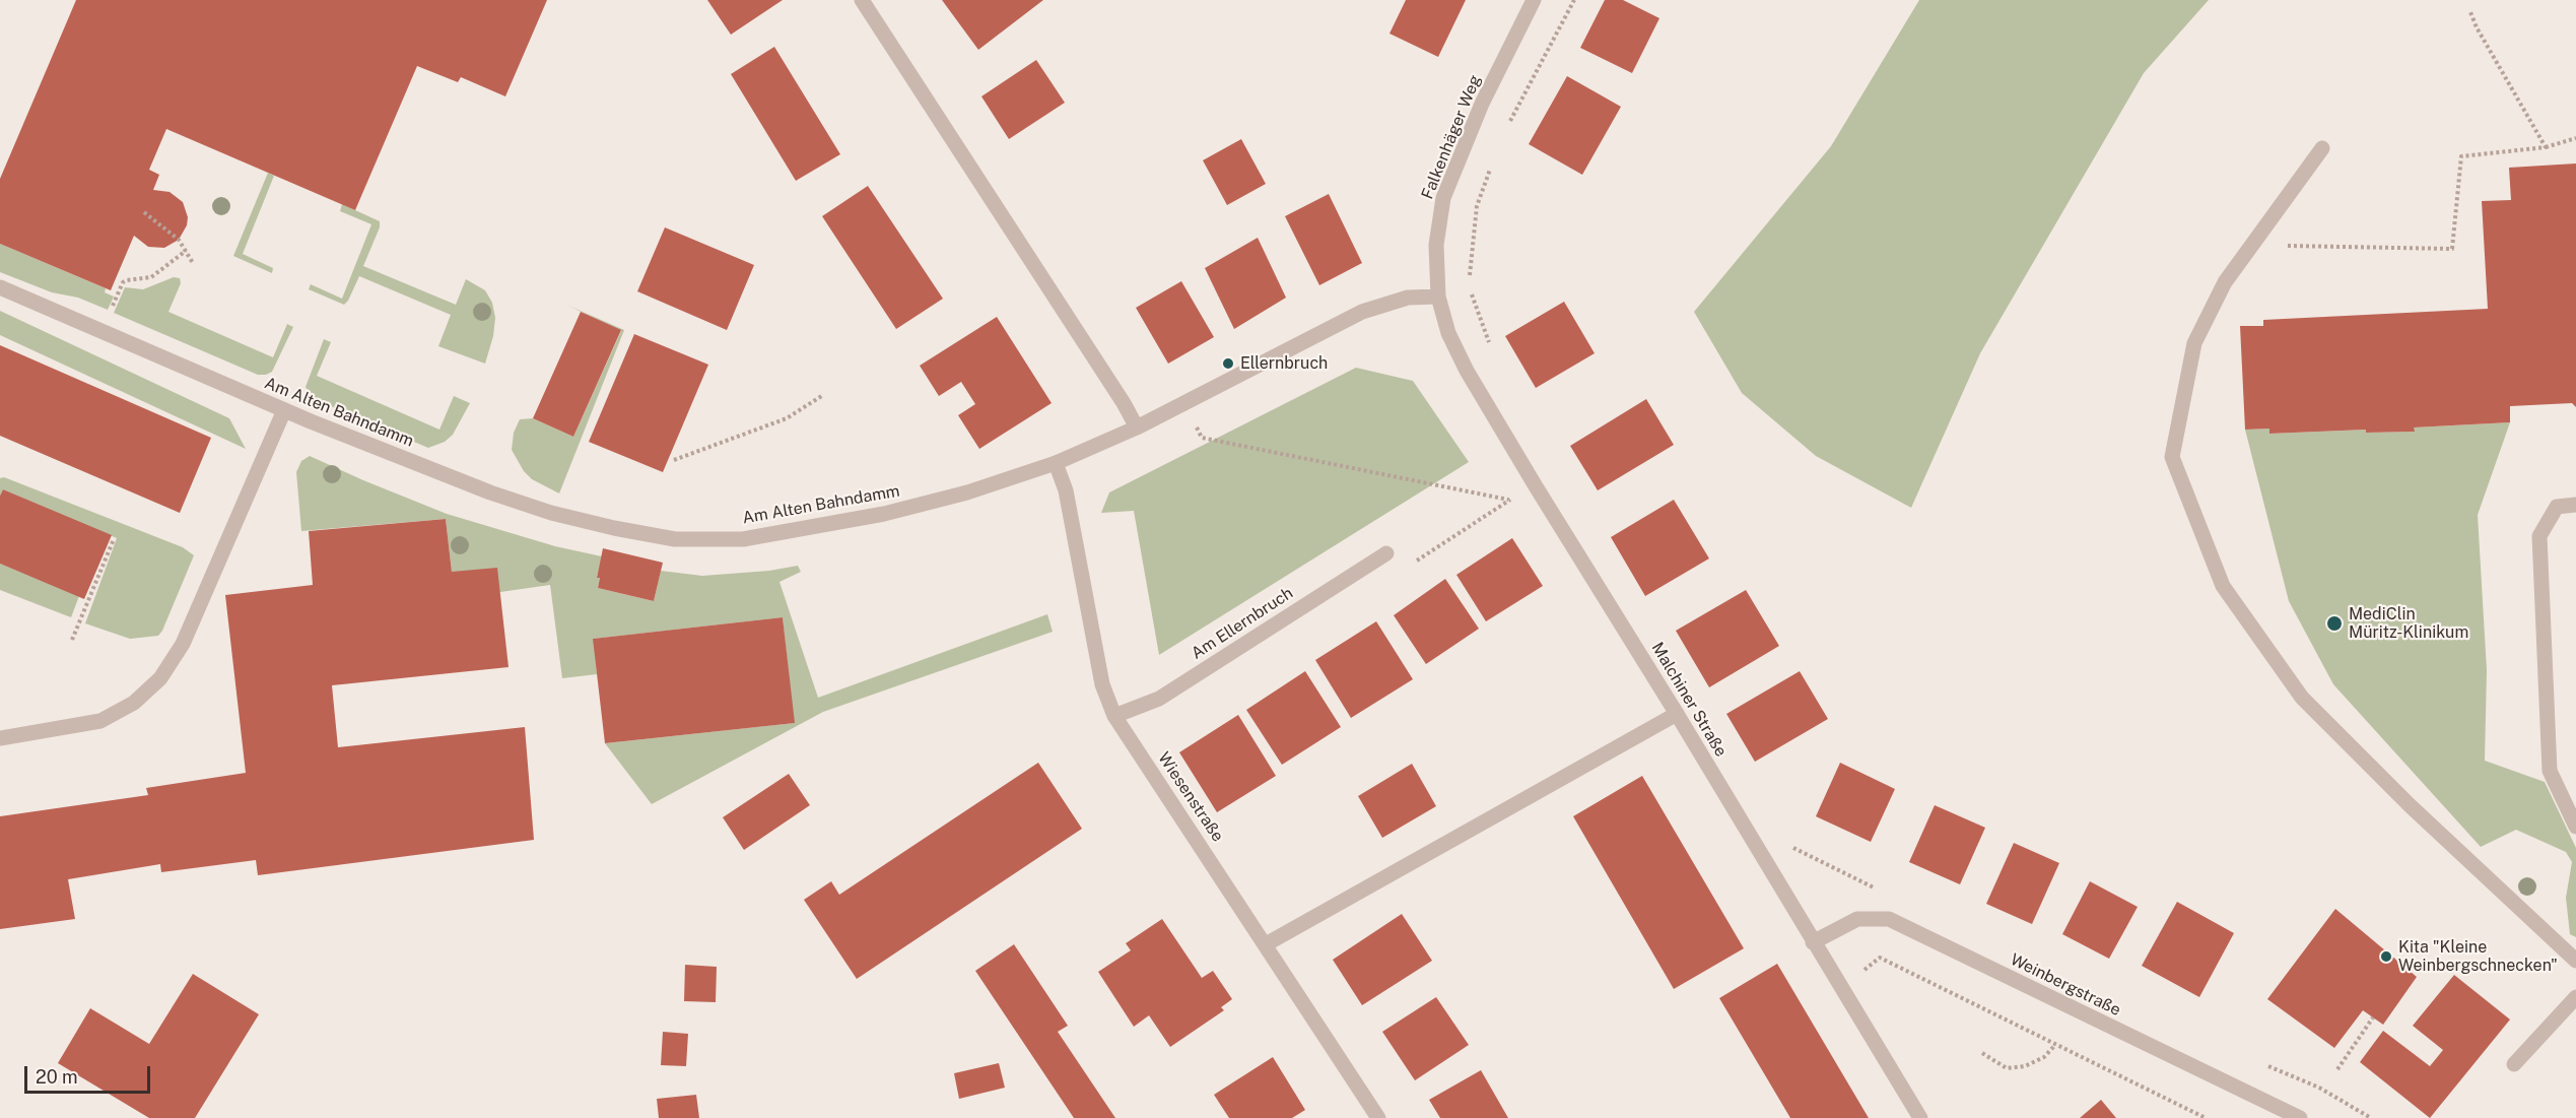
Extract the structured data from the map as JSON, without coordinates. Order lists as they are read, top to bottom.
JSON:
{
  "streets": {
    "street": [
      "Falkenhäger Weg",
      "Am Alten Bahndamm",
      "Am Ellernbruch",
      "Malchiner Straße",
      "Wiesenstraße",
      "Weinbergstraße"
    ]
  },
  "crossings": [
    ["Falkenhäger Weg", "Malchiner Straße"],
    ["Am Alten Bahndamm", "Wiesenstraße"],
    ["Am Ellernbruch", "Wiesenstraße"],
    ["Malchiner Straße", "Weinbergstraße"]
  ],
  "places": ["Ellernbruch", "MediClin Müritz-Klinikum", "Kita \"Kleine Weinbergschnecken\""],
  "scale_bar": "20 m"
}
